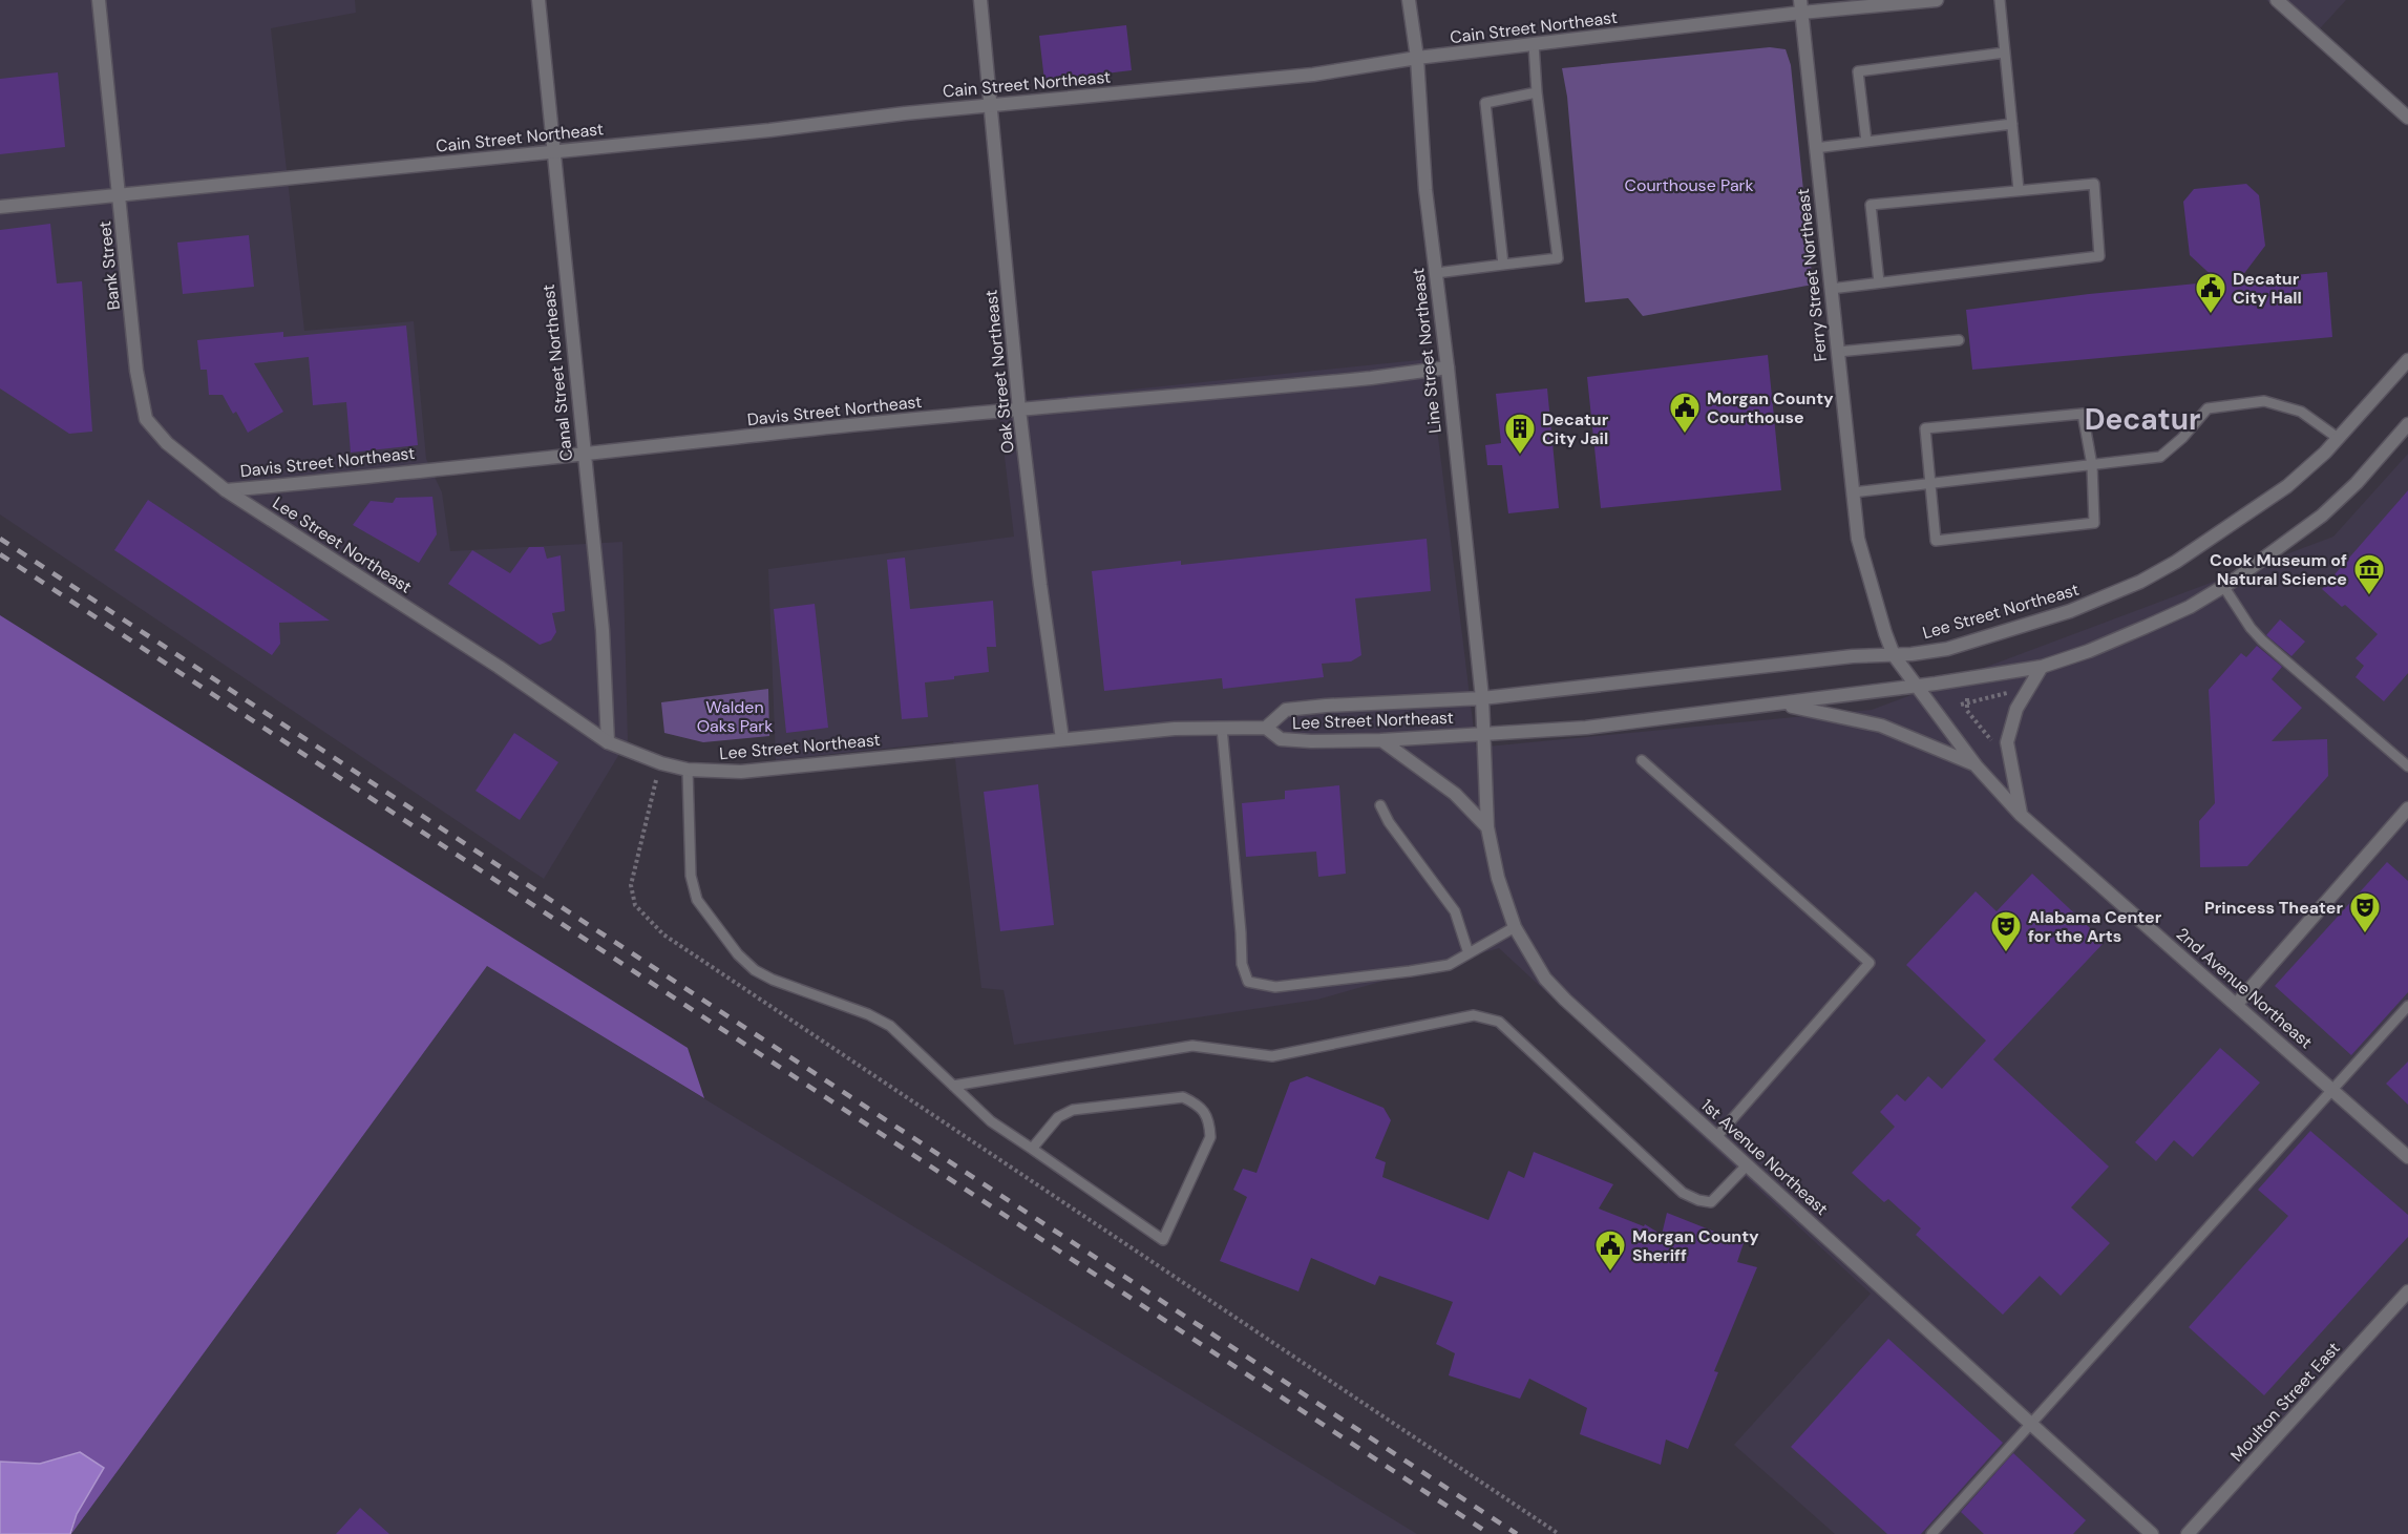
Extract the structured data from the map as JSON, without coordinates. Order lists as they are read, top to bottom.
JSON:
{
  "streets": {
    "street": [
      "Cain Street Northeast",
      "Bank Street",
      "Ferry Street Northeast",
      "Line Street Northeast",
      "Oak Street Northeast",
      "Canal Street Northeast",
      "Davis Street Northeast",
      "Lee Street Northeast",
      "2nd Avenue Northeast",
      "1st Avenue Northeast",
      "Moulton Street East"
    ]
  },
  "crossings": [
    ["Cain Street Northeast", "Bank Street"],
    ["Cain Street Northeast", "Ferry Street Northeast"],
    ["Cain Street Northeast", "Line Street Northeast"],
    ["Cain Street Northeast", "Oak Street Northeast"],
    ["Cain Street Northeast", "Canal Street Northeast"],
    ["Bank Street", "Davis Street Northeast"],
    ["Bank Street", "Lee Street Northeast"],
    ["Ferry Street Northeast", "Lee Street Northeast"],
    ["Ferry Street Northeast", "2nd Avenue Northeast"],
    ["Line Street Northeast", "Davis Street Northeast"],
    ["Line Street Northeast", "Lee Street Northeast"],
    ["Oak Street Northeast", "Davis Street Northeast"],
    ["Oak Street Northeast", "Lee Street Northeast"],
    ["Canal Street Northeast", "Davis Street Northeast"],
    ["Canal Street Northeast", "Lee Street Northeast"],
    ["Davis Street Northeast", "Lee Street Northeast"],
    ["Lee Street Northeast", "2nd Avenue Northeast"],
    ["Lee Street Northeast", "1st Avenue Northeast"]
  ],
  "districts": ["Decatur"],
  "parks": ["Courthouse Park", "Walden Oaks Park"],
  "places": {
    "public building": ["Decatur City Hall", "Morgan County Courthouse", "Morgan County Sheriff"],
    "building": ["Decatur City Jail"],
    "museum": ["Cook Museum of Natural Science"],
    "theatre": ["Princess Theater", "Alabama Center for the Arts"]
  }
}
